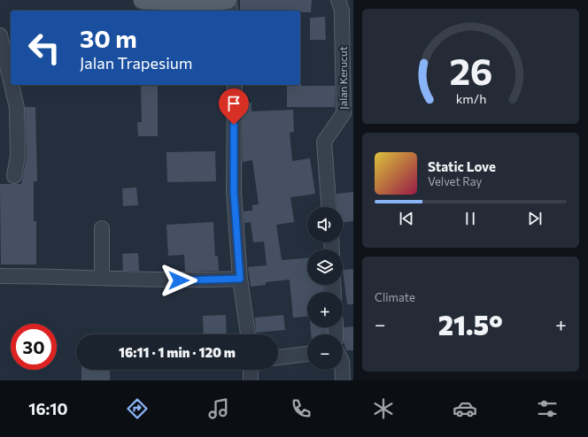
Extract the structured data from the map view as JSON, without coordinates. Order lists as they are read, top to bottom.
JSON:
{
  "streets": {
    "street": ["Jalan Kerucut"]
  },
  "page": {
    "turn": ["30 m", "Jalan Trapesium"],
    "song": ["Static Love", "Velvet Ray"],
    "map_buttons": ["+", "−"],
    "tile": "Climate",
    "heat": ["−", "21.5°", "+"],
    "limit": "30",
    "trip": "16:11 · 1 min · 120 m",
    "tabs": "16:10",
    "gauge": ["26", "km/h"]
  }
}
